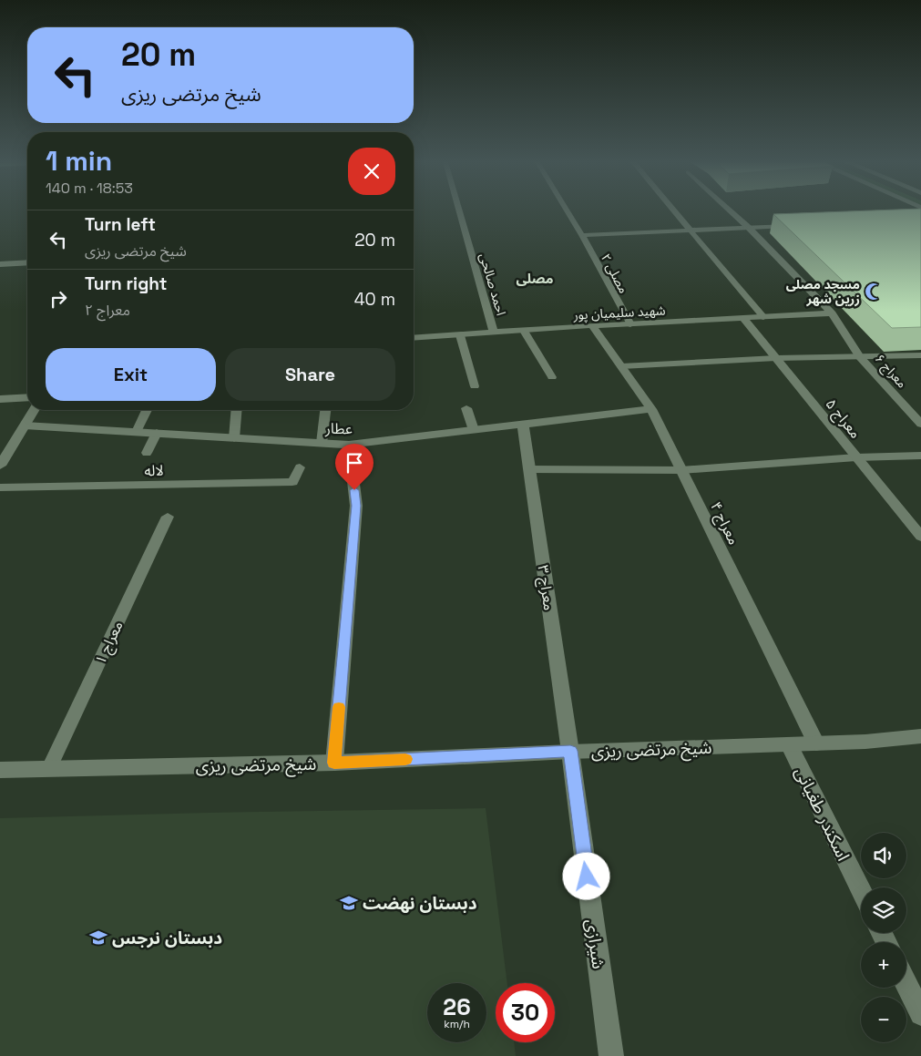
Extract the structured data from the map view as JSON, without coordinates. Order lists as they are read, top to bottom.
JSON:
{
  "streets": {
    "street": [
      "احمد صالحی",
      "شهید سلیمیان پور",
      "معراج ۶",
      "معراج ۵",
      "عطار",
      "معراج ۴",
      "معراج ۳",
      "شیخ مرتضی ریزی",
      "اسکندر طغیانی",
      "شیرازی"
    ],
    "lane": ["مصلی ۲", "لاله", "معراج ۱"]
  },
  "crossings": [
    ["مصلی ۲", "شهید سلیمیان پور"],
    ["احمد صالحی", "شهید سلیمیان پور"],
    ["شهید سلیمیان پور", "معراج ۶"],
    ["شهید سلیمیان پور", "معراج ۵"],
    ["شهید سلیمیان پور", "معراج ۴"],
    ["عطار", "معراج ۴"],
    ["عطار", "معراج ۳"],
    ["معراج ۴", "شیخ مرتضی ریزی"],
    ["معراج ۳", "شیخ مرتضی ریزی"],
    ["معراج ۳", "شیرازی"],
    ["معراج ۱", "شیخ مرتضی ریزی"],
    ["شیخ مرتضی ریزی", "اسکندر طغیانی"],
    ["شیخ مرتضی ریزی", "شیرازی"]
  ],
  "districts": ["مصلی"],
  "places": {
    "mosque": ["مسجد مصلی زرین شهر"],
    "school or university": ["دبستان نهضت", "دبستان نرجس"]
  },
  "page": {
    "turn": ["20 m", "شیخ مرتضی ریزی"],
    "heading": ["1 min", "140 m · 18:53"],
    "list": [
      {
        "name": "Turn left",
        "note": "شیخ مرتضی ریزی",
        "value": "20 m"
      },
      {
        "name": "Turn right",
        "note": "معراج ۲",
        "value": "40 m"
      }
    ],
    "buttons": ["Exit", "Share"],
    "map_buttons": ["+", "−"],
    "speed": "26 km/h",
    "limit": "30"
  }
}
